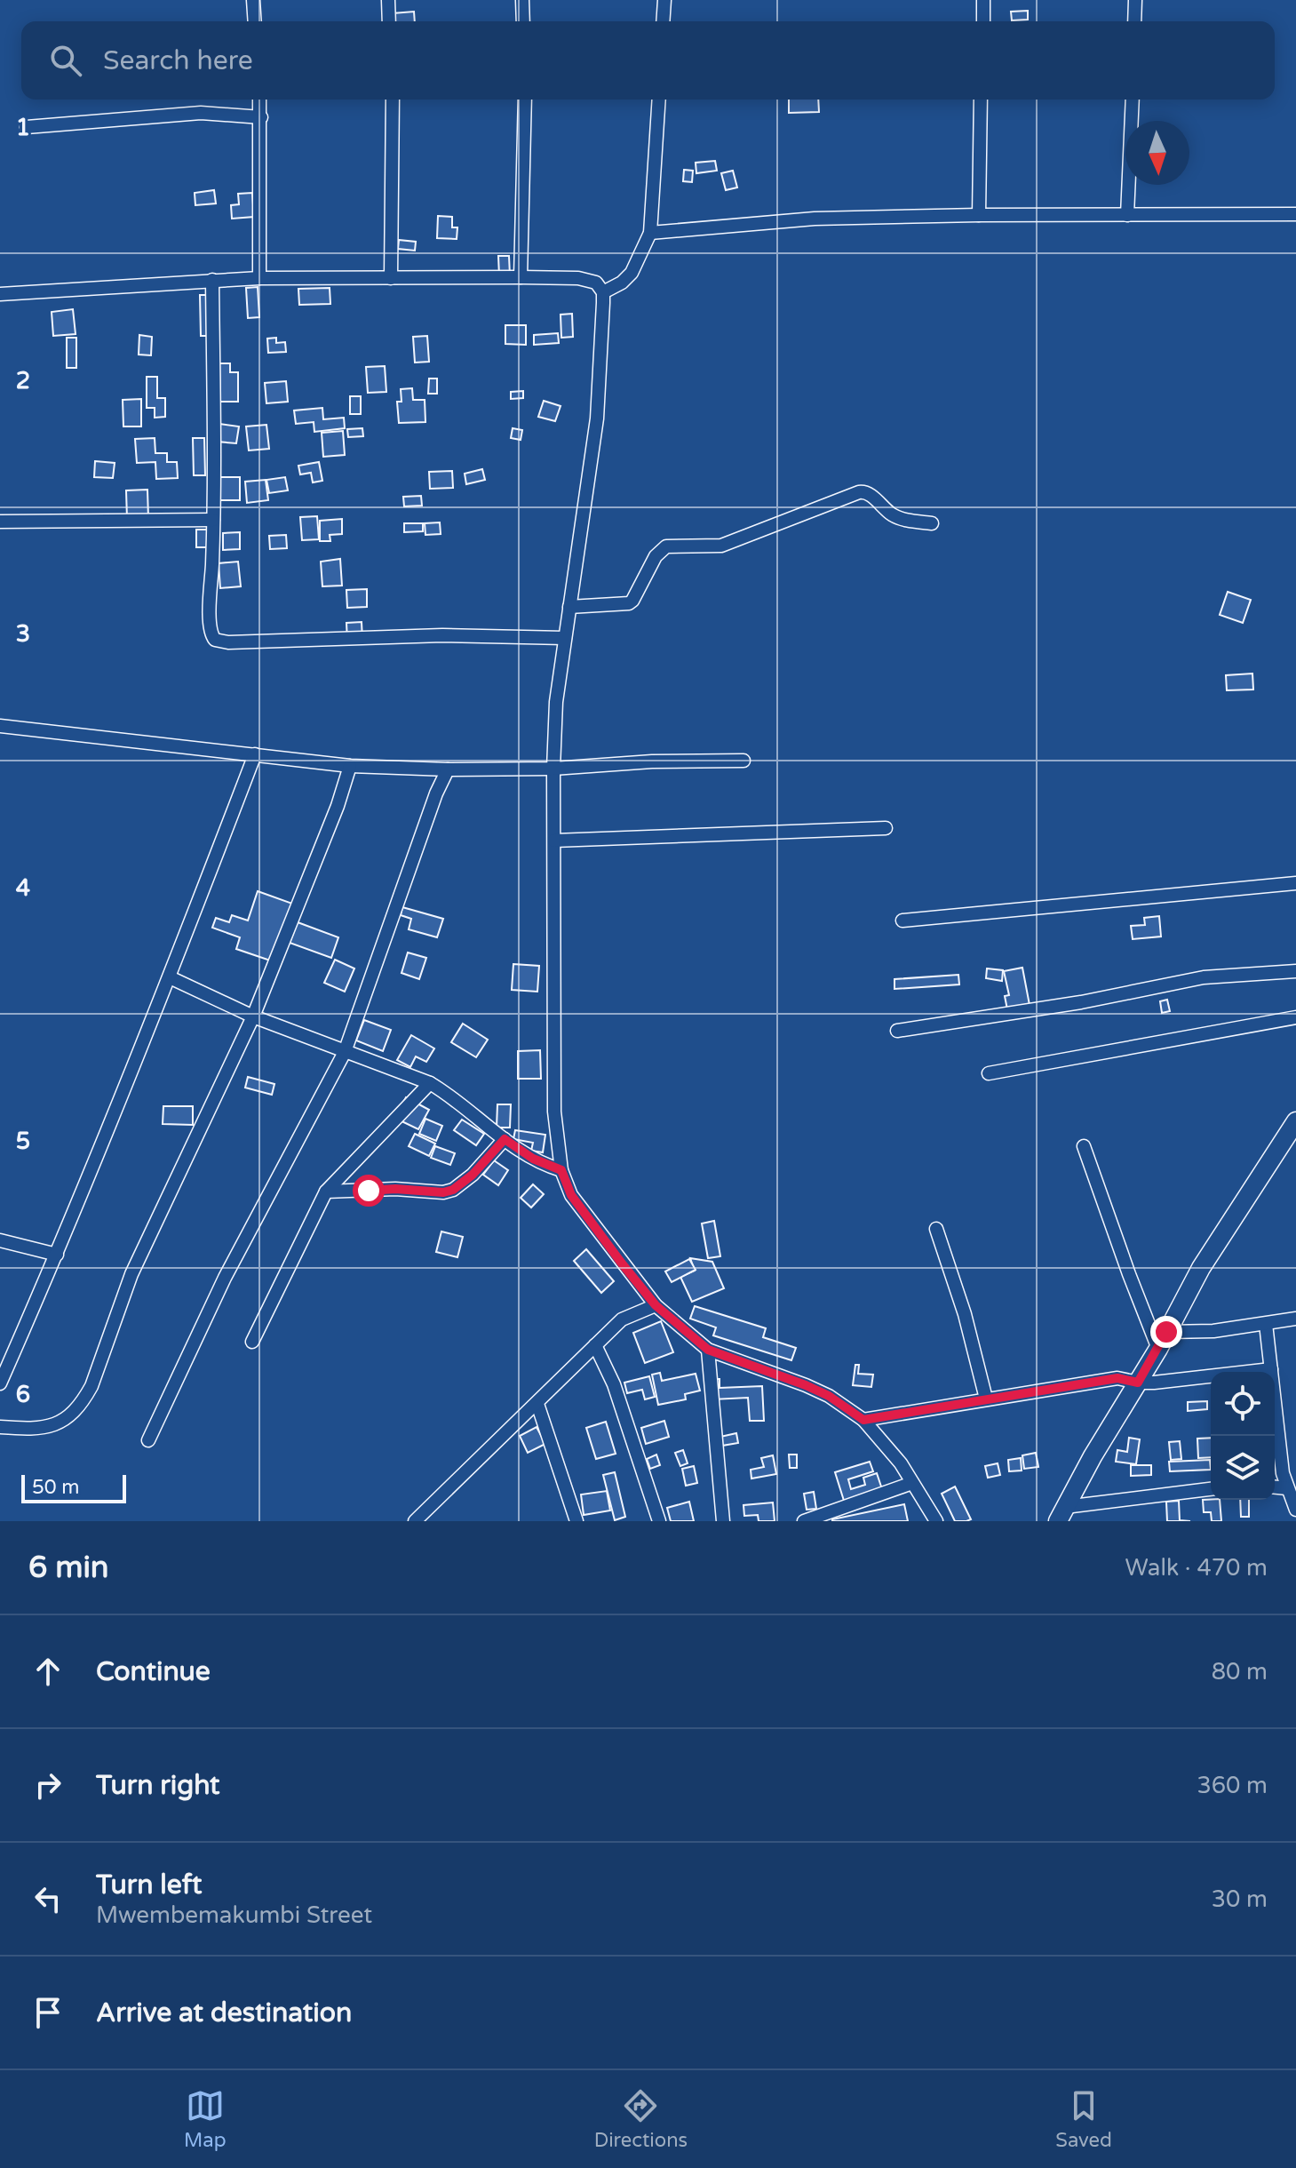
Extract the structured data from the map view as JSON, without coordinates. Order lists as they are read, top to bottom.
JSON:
{
  "scale_bar": "50 m",
  "north": "bottom",
  "page": {
    "search": "Search here",
    "scale": "50 m",
    "heading": ["6 min", "Walk · 470 m"],
    "list": [
      ["Continue", "80 m"],
      ["Turn right", "360 m"],
      ["Turn left", "Mwembemakumbi Street", "30 m"],
      "Arrive at destination"
    ],
    "nav": ["Map", "Directions", "Saved"]
  },
  "grid": {
    "rows": [
      "1",
      "2",
      "3",
      "4",
      "5",
      "6"
    ]
  }
}
